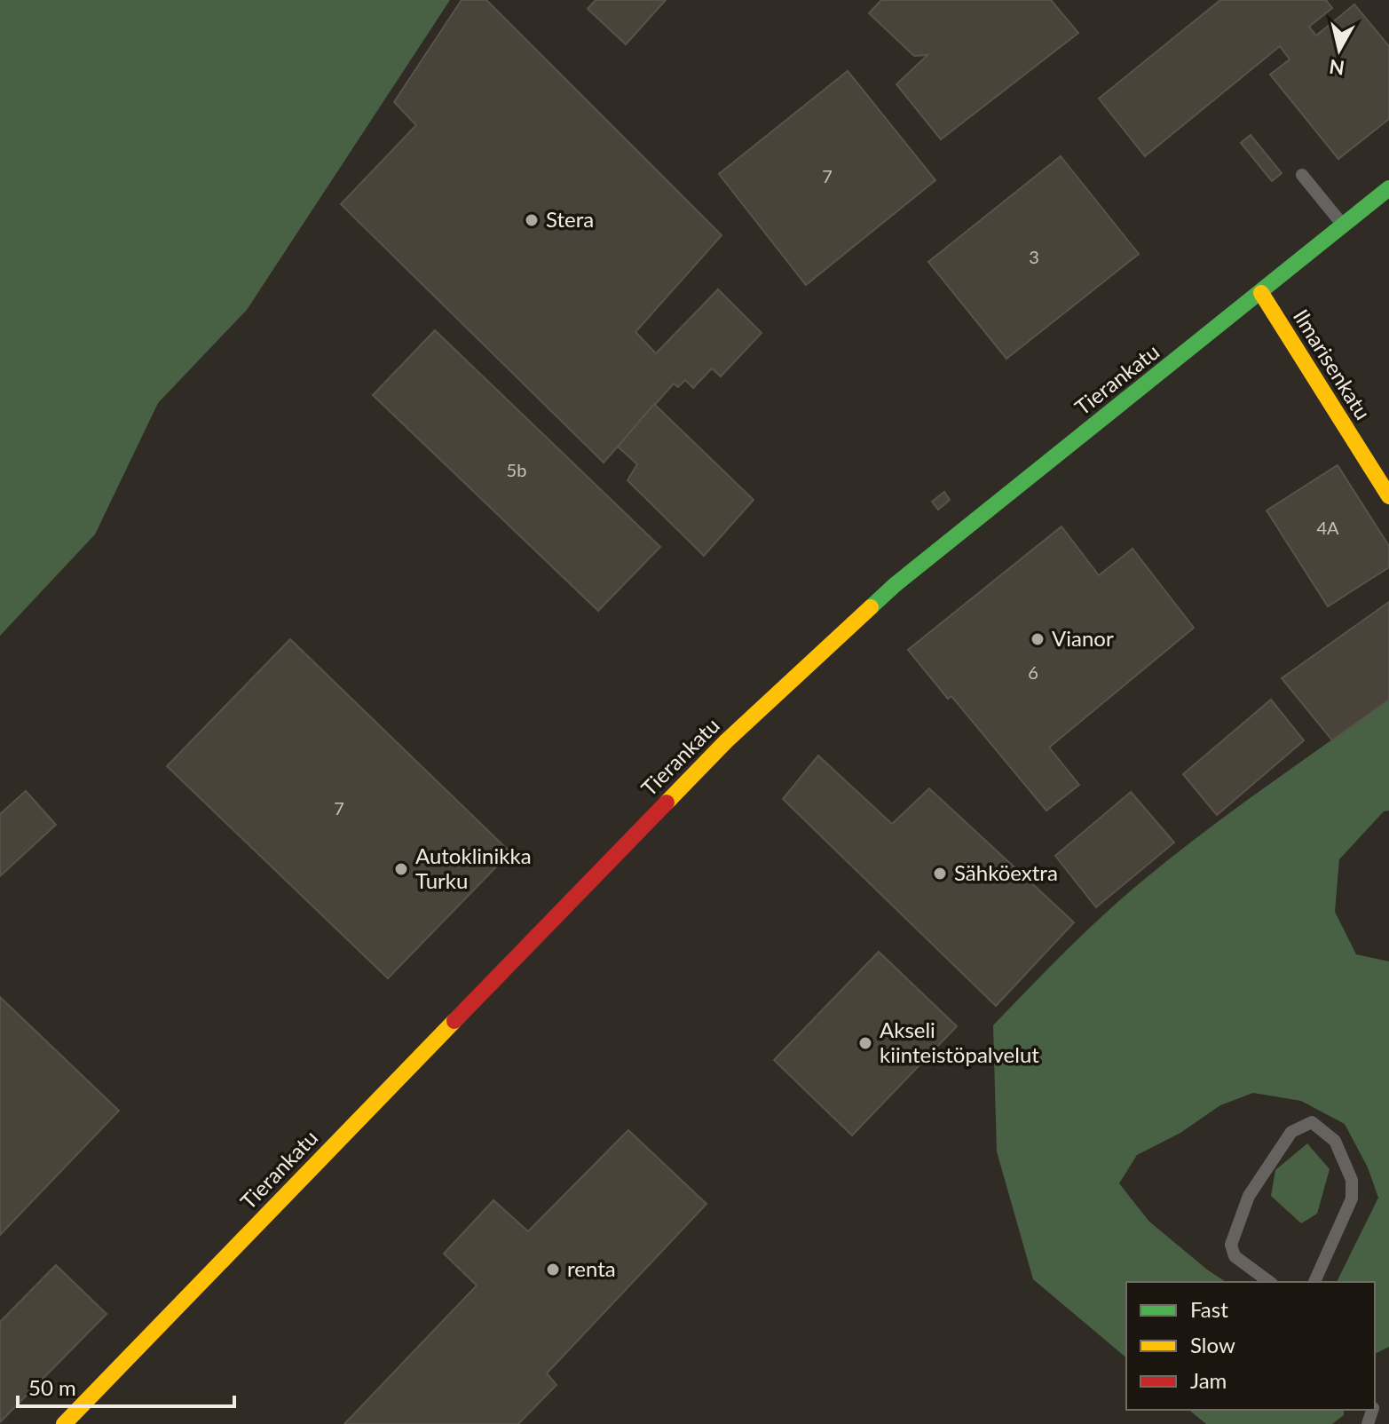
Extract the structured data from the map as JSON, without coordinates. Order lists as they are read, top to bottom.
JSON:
{
  "streets": {
    "street": ["Ilmarisenkatu", "Tierankatu"]
  },
  "crossings": [
    ["Ilmarisenkatu", "Tierankatu"]
  ],
  "places": [
    "Stera",
    "Vianor",
    "Autoklinikka Turku",
    "Sähköextra",
    "Akseli kiinteistöpalvelut",
    "renta"
  ],
  "house_numbers": [
    "7",
    "3",
    "5b",
    "4A",
    "6",
    "7"
  ],
  "legend": ["Fast", "Slow", "Jam"],
  "scale_bar": "50 m",
  "north": "bottom"
}
